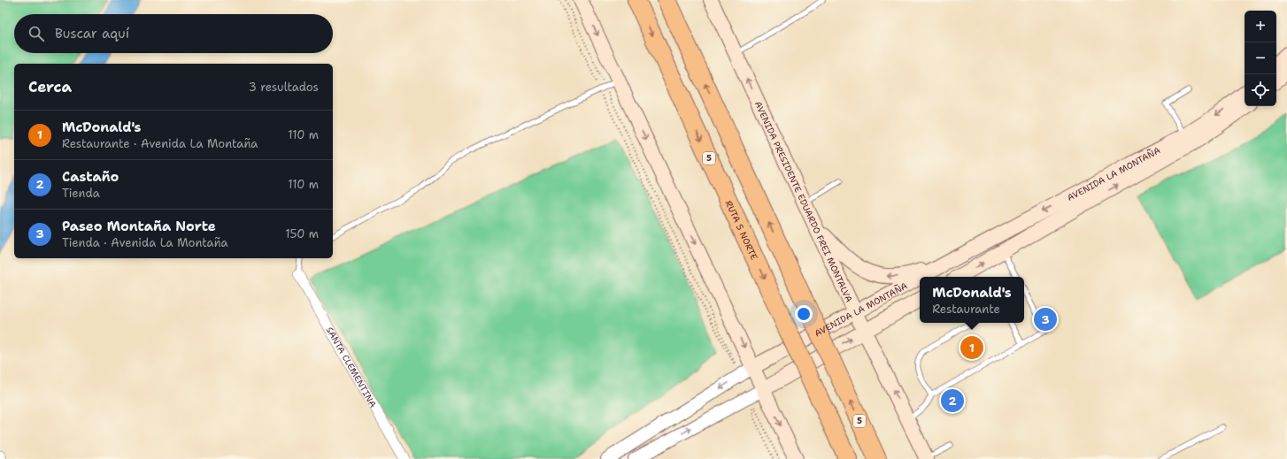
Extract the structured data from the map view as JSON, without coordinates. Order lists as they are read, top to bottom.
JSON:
{
  "streets": {
    "highway": ["5", "RUTA 5 NORTE"],
    "main road": ["AVENIDA LA MONTAÑA", "AVENIDA PRESIDENTE EDUARDO FREI MONTALVA"],
    "street": ["SANTA CLEMENTINA"]
  },
  "crossings": [
    ["AVENIDA LA MONTAÑA", "AVENIDA PRESIDENTE EDUARDO FREI MONTALVA"]
  ],
  "page": {
    "map_buttons": ["+", "−"],
    "search": "Buscar aquí",
    "heading": ["Cerca", "3 resultados"],
    "list": [
      {
        "mark": "1",
        "name": "McDonald's",
        "note": "Restaurante · Avenida La Montaña",
        "value": "110 m"
      },
      {
        "mark": "2",
        "name": "Castaño",
        "note": "Tienda",
        "value": "110 m"
      },
      {
        "mark": "3",
        "name": "Paseo Montaña Norte",
        "note": "Tienda · Avenida La Montaña",
        "value": "150 m"
      }
    ],
    "popup": ["McDonald's", "Restaurante"],
    "pins": ["3", "1", "2"]
  }
}
